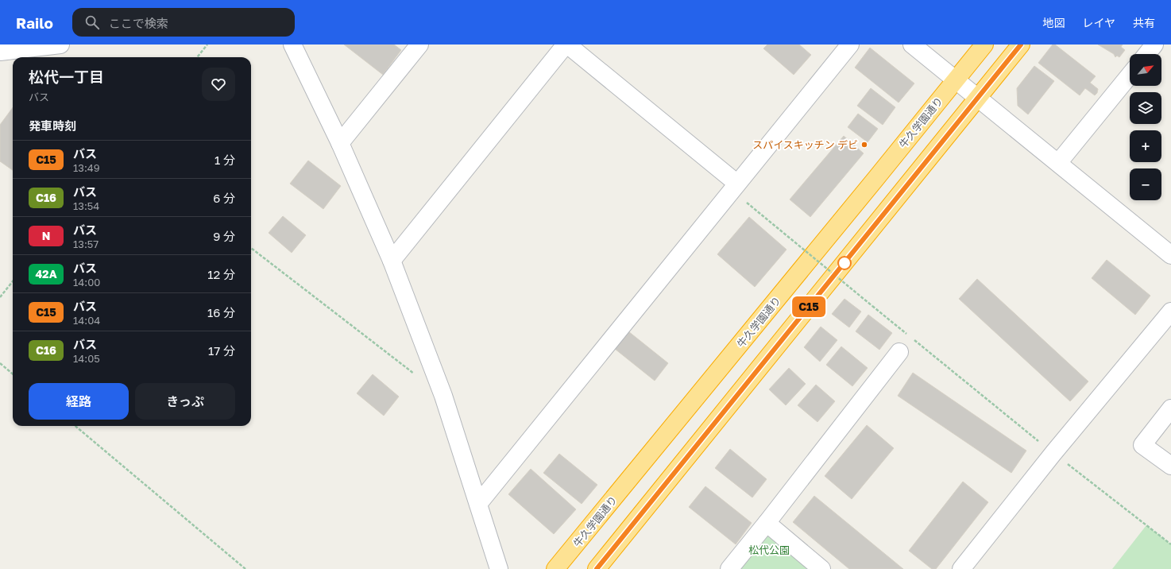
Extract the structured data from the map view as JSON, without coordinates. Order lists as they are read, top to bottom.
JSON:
{
  "streets": {
    "highway": ["牛久学園通り"]
  },
  "parks": ["松代公園"],
  "places": ["スパイスキッチン デビ"],
  "lines": ["bus line C15"],
  "north": "top right",
  "page": {
    "header": "Railo",
    "search": "ここで検索",
    "nav": ["地図", "レイヤ", "共有"],
    "on_map": "C15",
    "map_buttons": ["+", "−"],
    "heading": [
      ["松代一丁目", "バス"],
      "発車時刻"
    ],
    "list": [
      {
        "mark": "C15",
        "name": "バス",
        "note": "13:49",
        "value": "1 分"
      },
      {
        "mark": "C16",
        "name": "バス",
        "note": "13:54",
        "value": "6 分"
      },
      {
        "mark": "N",
        "name": "バス",
        "note": "13:57",
        "value": "9 分"
      },
      {
        "mark": "42A",
        "name": "バス",
        "note": "14:00",
        "value": "12 分"
      },
      {
        "mark": "C15",
        "name": "バス",
        "note": "14:04",
        "value": "16 分"
      },
      {
        "mark": "C16",
        "name": "バス",
        "note": "14:05",
        "value": "17 分"
      }
    ],
    "buttons": ["経路", "きっぷ"]
  }
}
